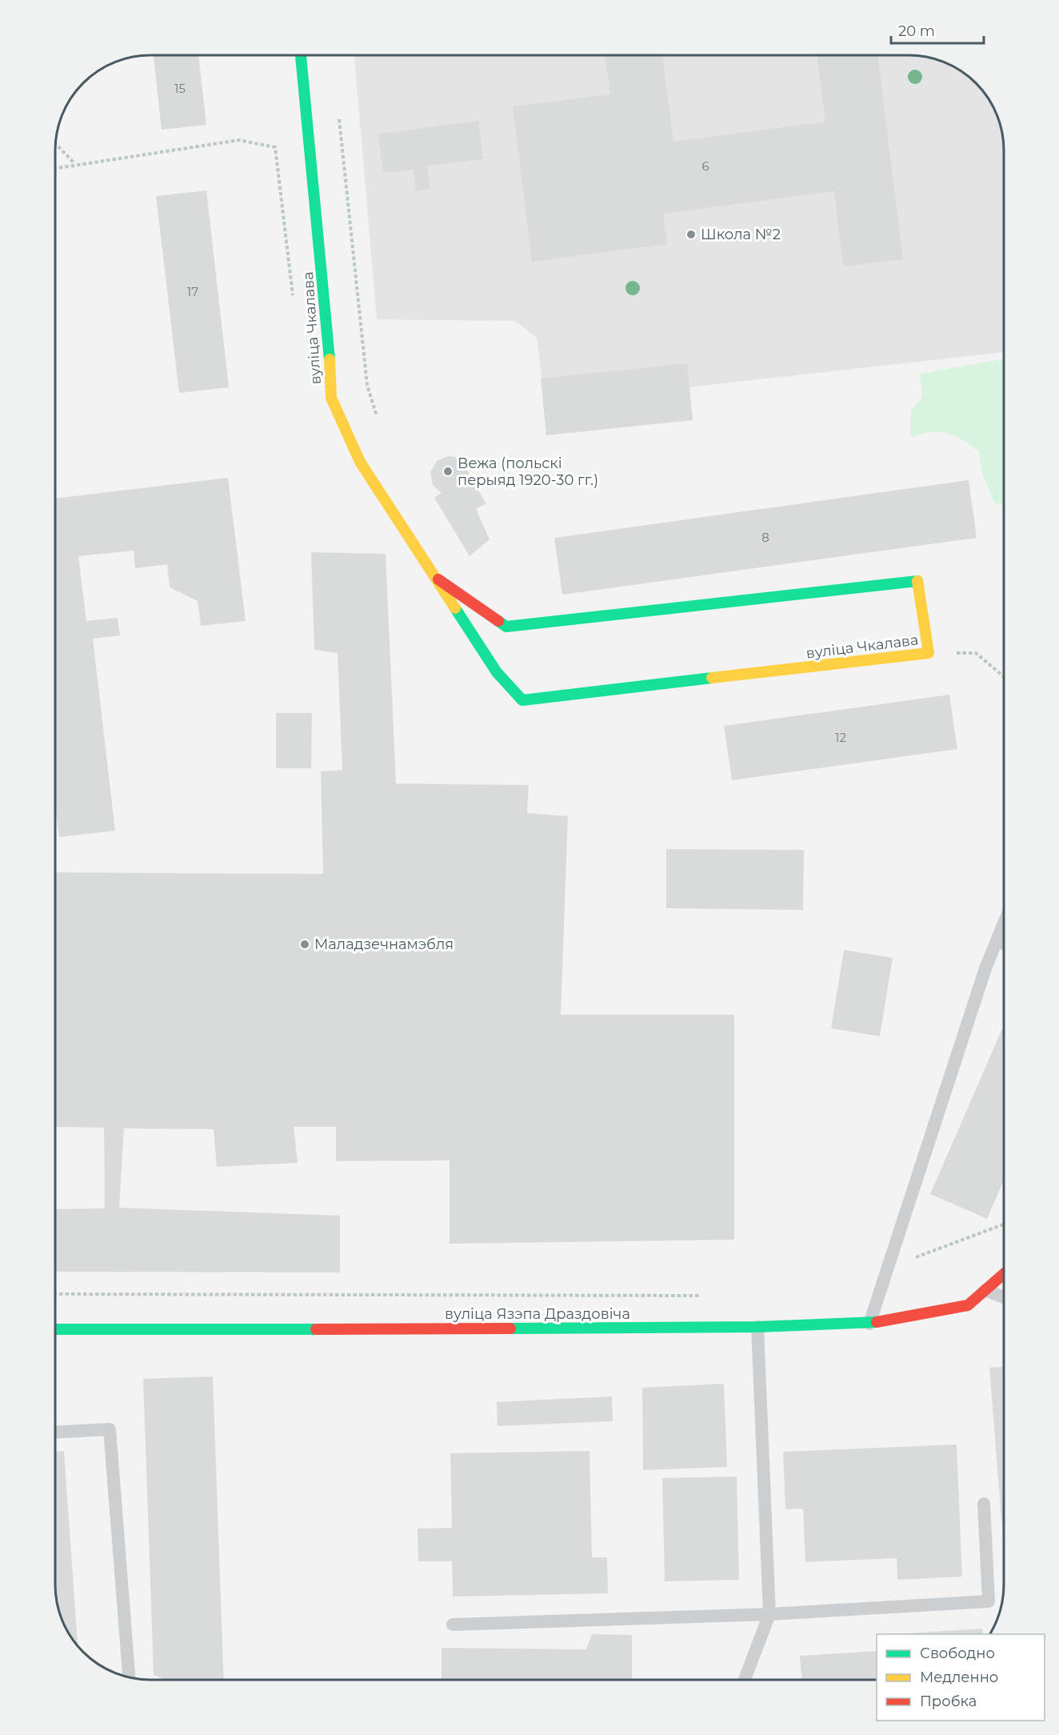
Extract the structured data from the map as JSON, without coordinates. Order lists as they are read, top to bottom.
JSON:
{
  "streets": {
    "street": ["вуліца Чкалава", "вуліца Язэпа Драздовіча"]
  },
  "places": ["Школа №2", "Вежа (польскі перыяд 1920-30 гг.)", "Маладзечнамэбля"],
  "house_numbers": [
    "15",
    "6",
    "17",
    "8",
    "12"
  ],
  "legend": ["Свободно", "Медленно", "Пробка"],
  "scale_bar": "20 m"
}
